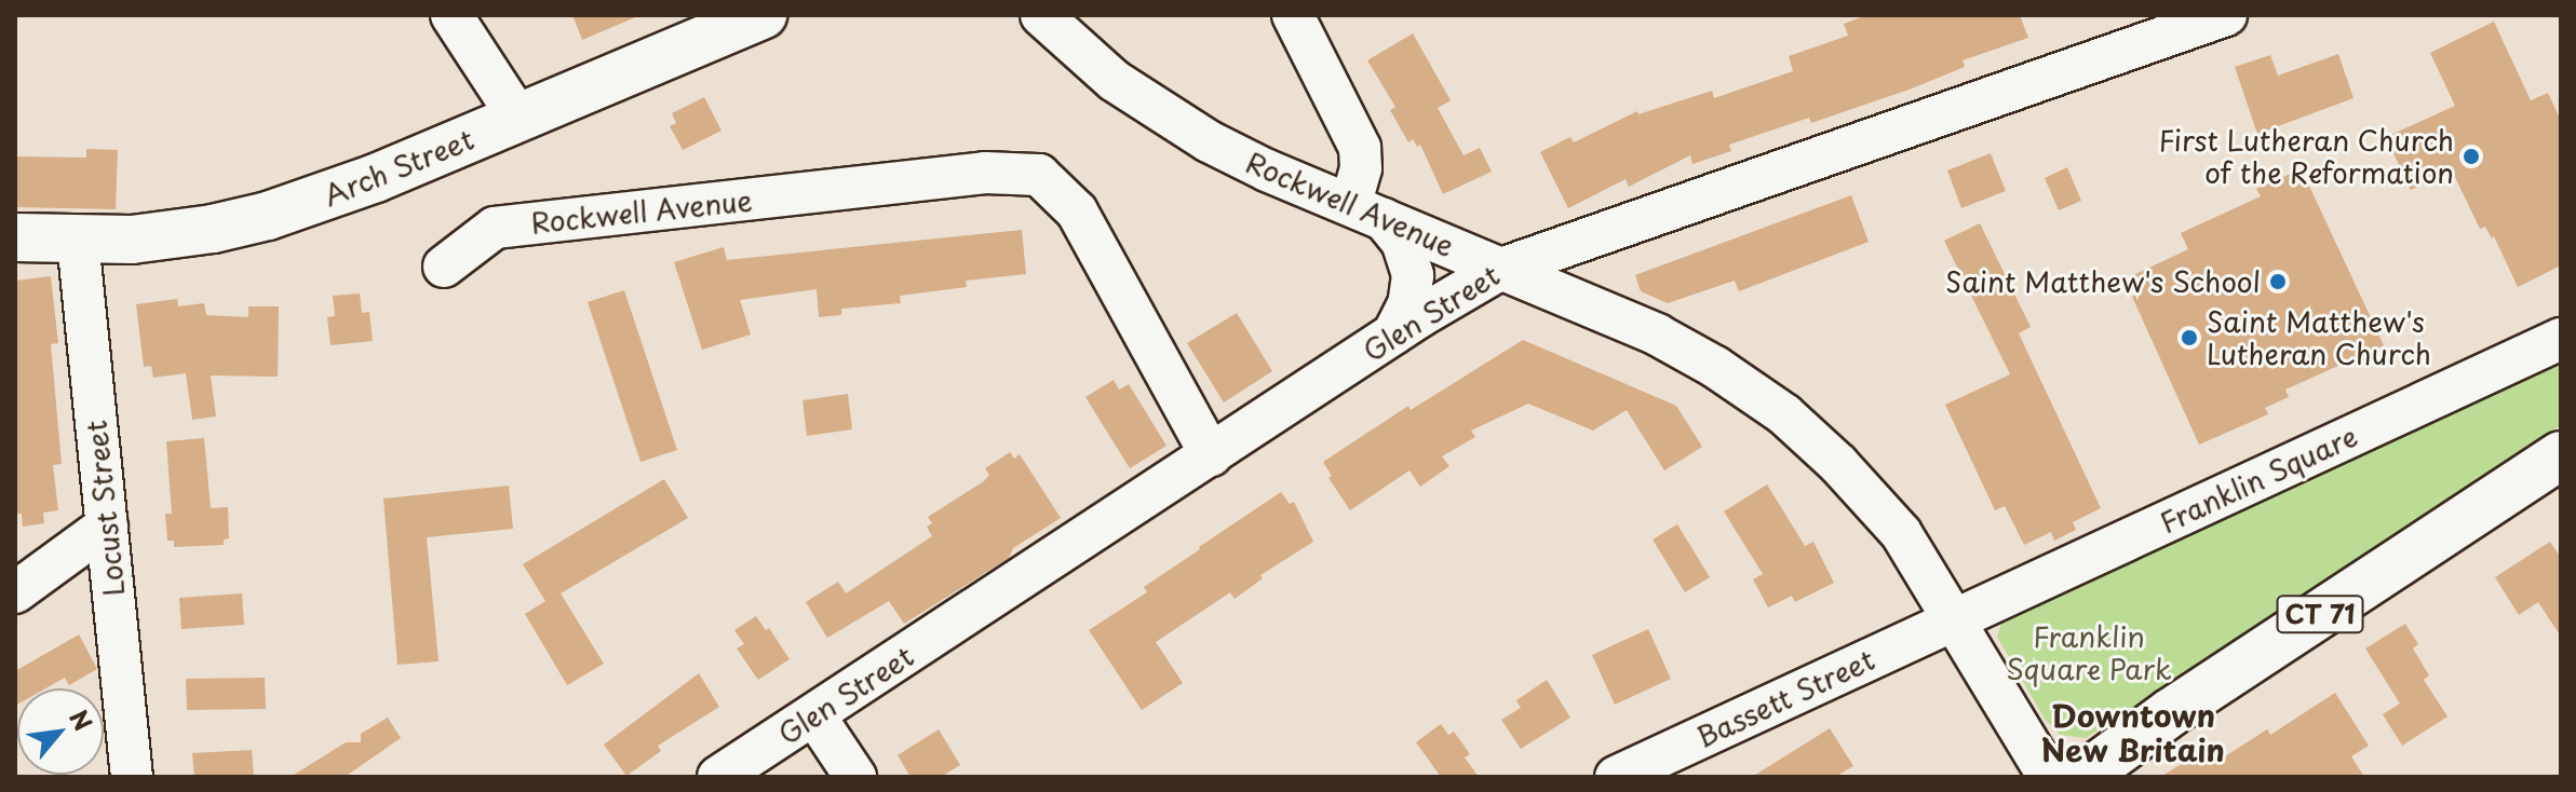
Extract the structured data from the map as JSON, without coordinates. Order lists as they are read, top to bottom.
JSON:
{
  "streets": {
    "main road": ["Arch Street", "CT 71"],
    "street": [
      "Rockwell Avenue",
      "Glen Street",
      "Franklin Square",
      "Locust Street",
      "Bassett Street"
    ]
  },
  "crossings": [
    ["Arch Street", "Locust Street"],
    ["Rockwell Avenue", "Glen Street"],
    ["Rockwell Avenue", "Franklin Square"],
    ["Rockwell Avenue", "Bassett Street"],
    ["Franklin Square", "Bassett Street"]
  ],
  "districts": ["Downtown New Britain"],
  "parks": ["Franklin Square Park"],
  "places": ["First Lutheran Church of the Reformation", "Saint Matthew's School", "Saint Matthew's Lutheran Church"],
  "north": "top right"
}
